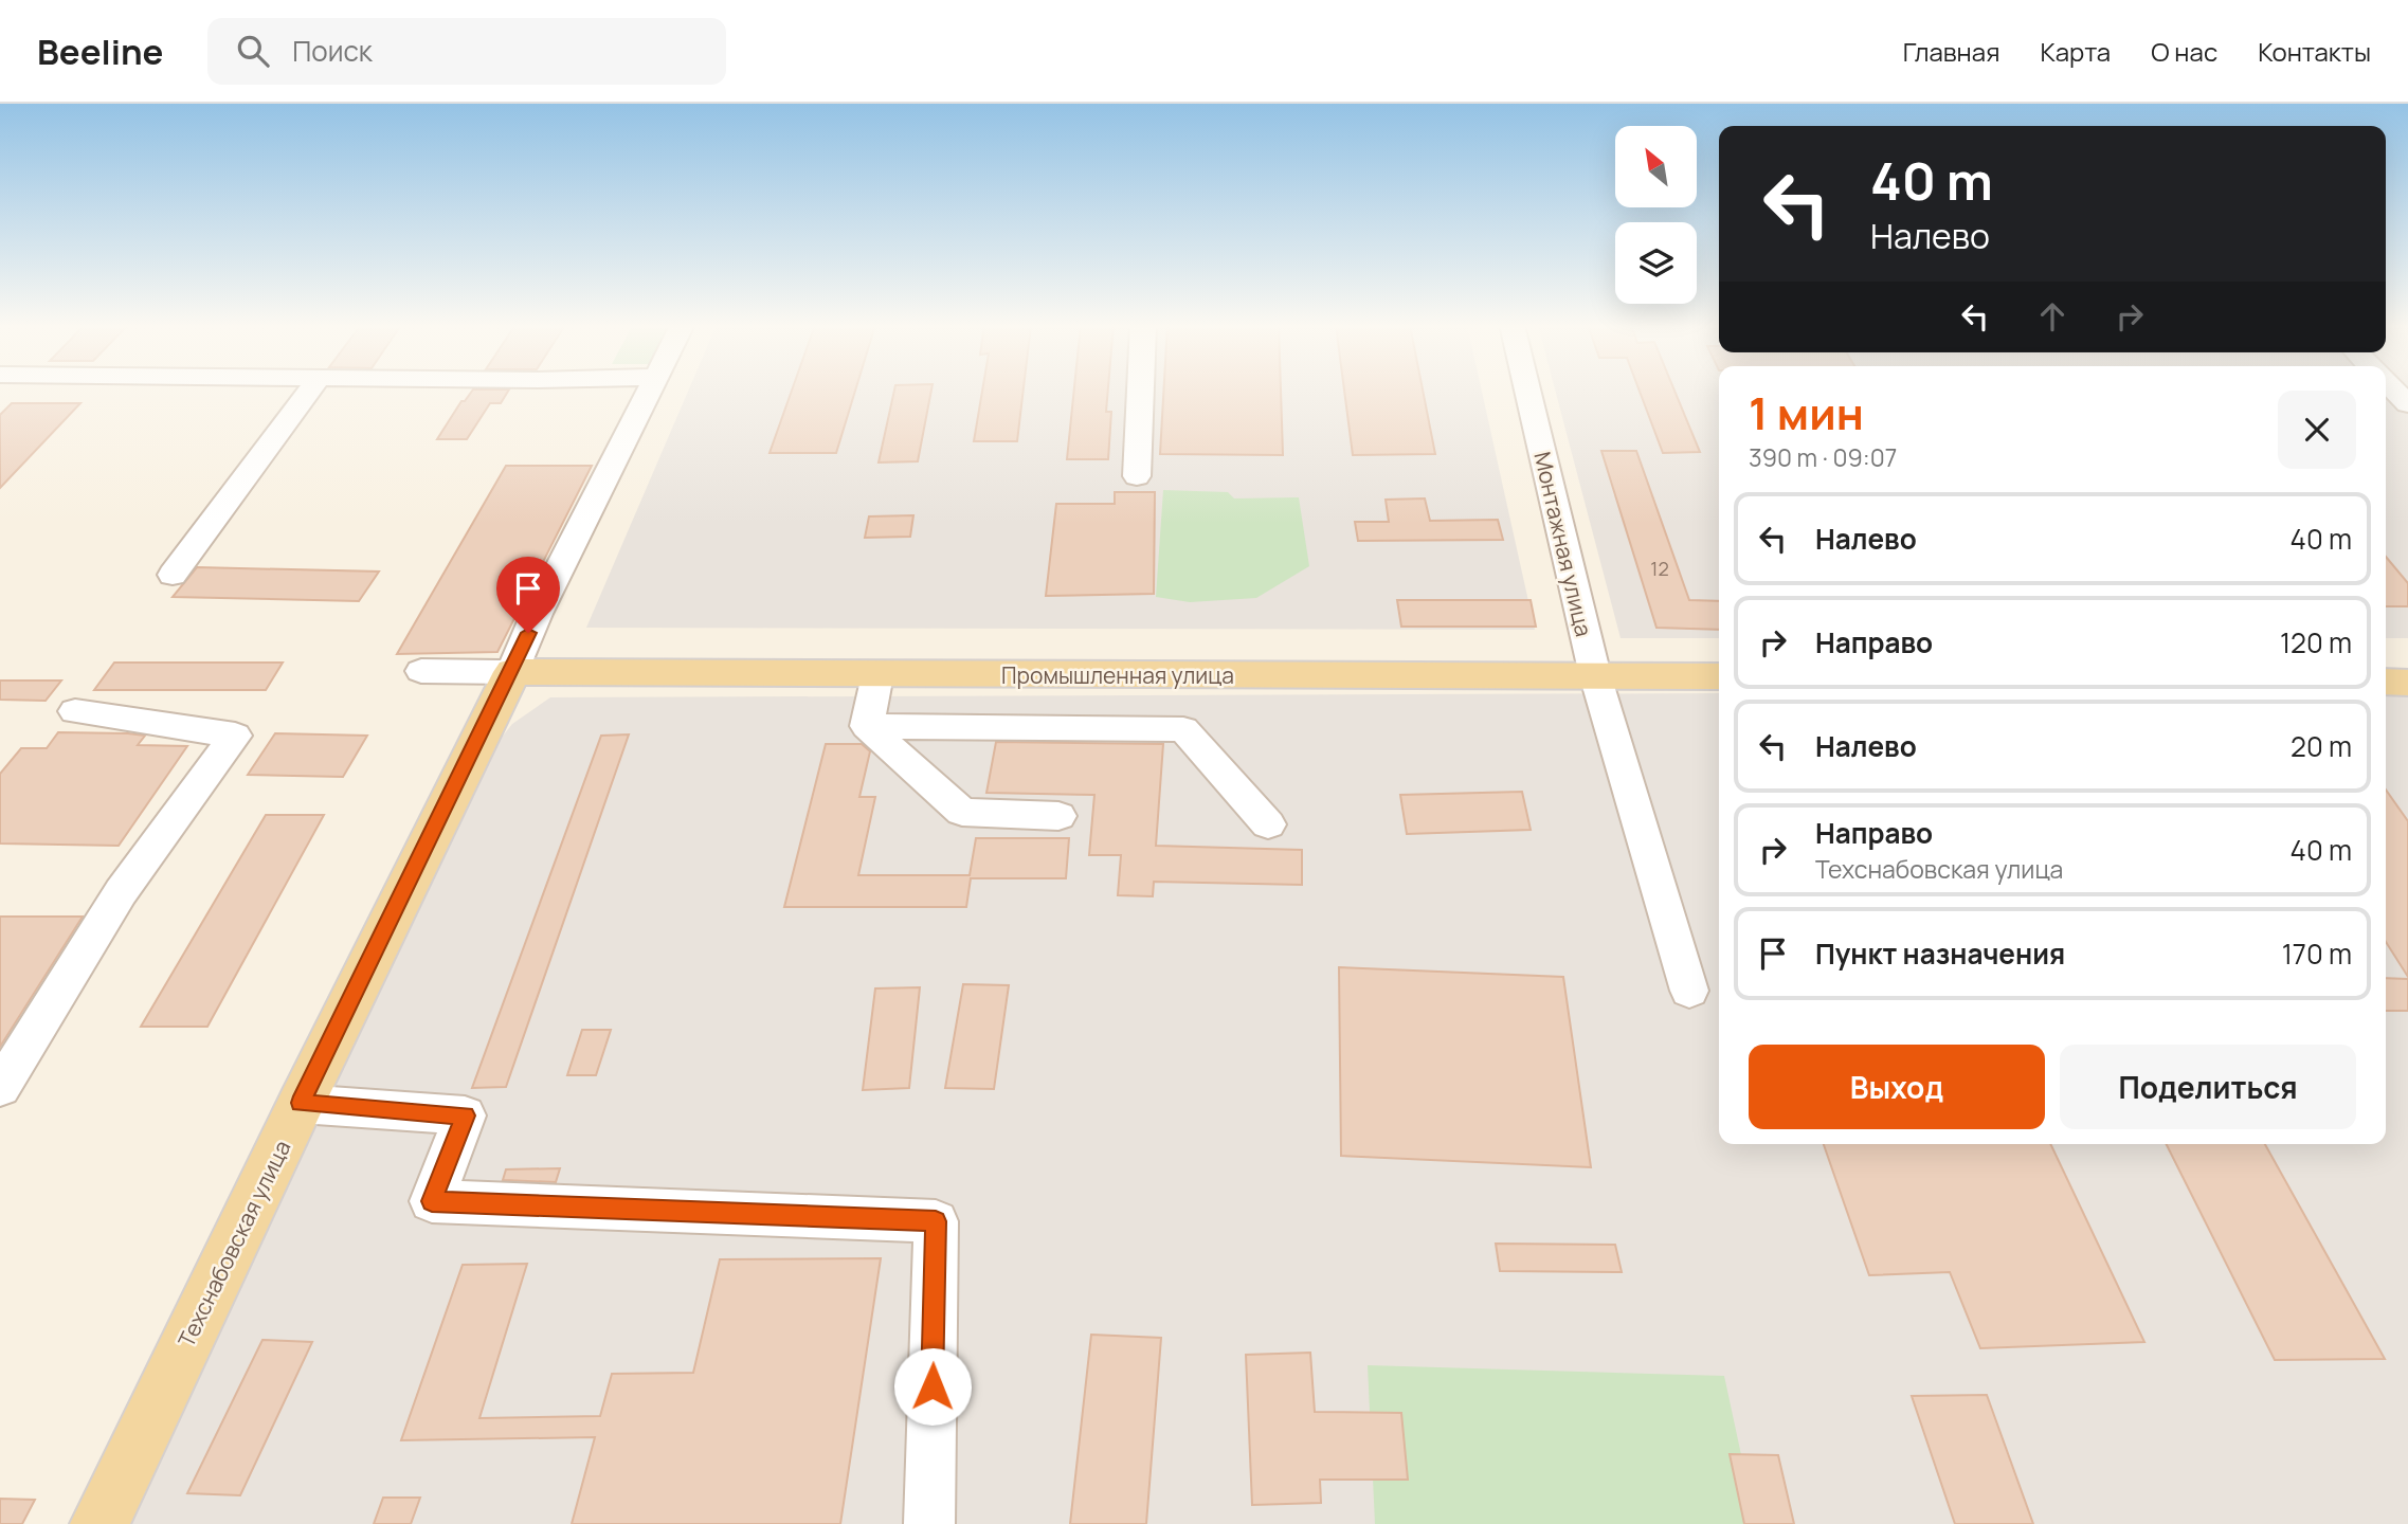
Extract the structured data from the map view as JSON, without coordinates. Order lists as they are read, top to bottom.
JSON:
{
  "streets": {
    "main road": ["Промышленная улица", "Техснабовская улица"],
    "street": ["Монтажная улица"]
  },
  "crossings": [
    ["Монтажная улица", "Промышленная улица"],
    ["Промышленная улица", "Техснабовская улица"]
  ],
  "house_numbers": ["12"],
  "north": "top left",
  "page": {
    "header": "Beeline",
    "search": "Поиск",
    "nav": [
      "Главная",
      "Карта",
      "О нас",
      "Контакты"
    ],
    "turn": ["40 m", "Налево"],
    "heading": ["1 мин", "390 m · 09:07"],
    "list": [
      {
        "name": "Налево",
        "value": "40 m"
      },
      {
        "name": "Направо",
        "value": "120 m"
      },
      {
        "name": "Налево",
        "value": "20 m"
      },
      {
        "name": "Направо",
        "note": "Техснабовская улица",
        "value": "40 m"
      },
      {
        "name": "Пункт назначения",
        "value": "170 m"
      }
    ],
    "buttons": ["Выход", "Поделиться"]
  }
}
